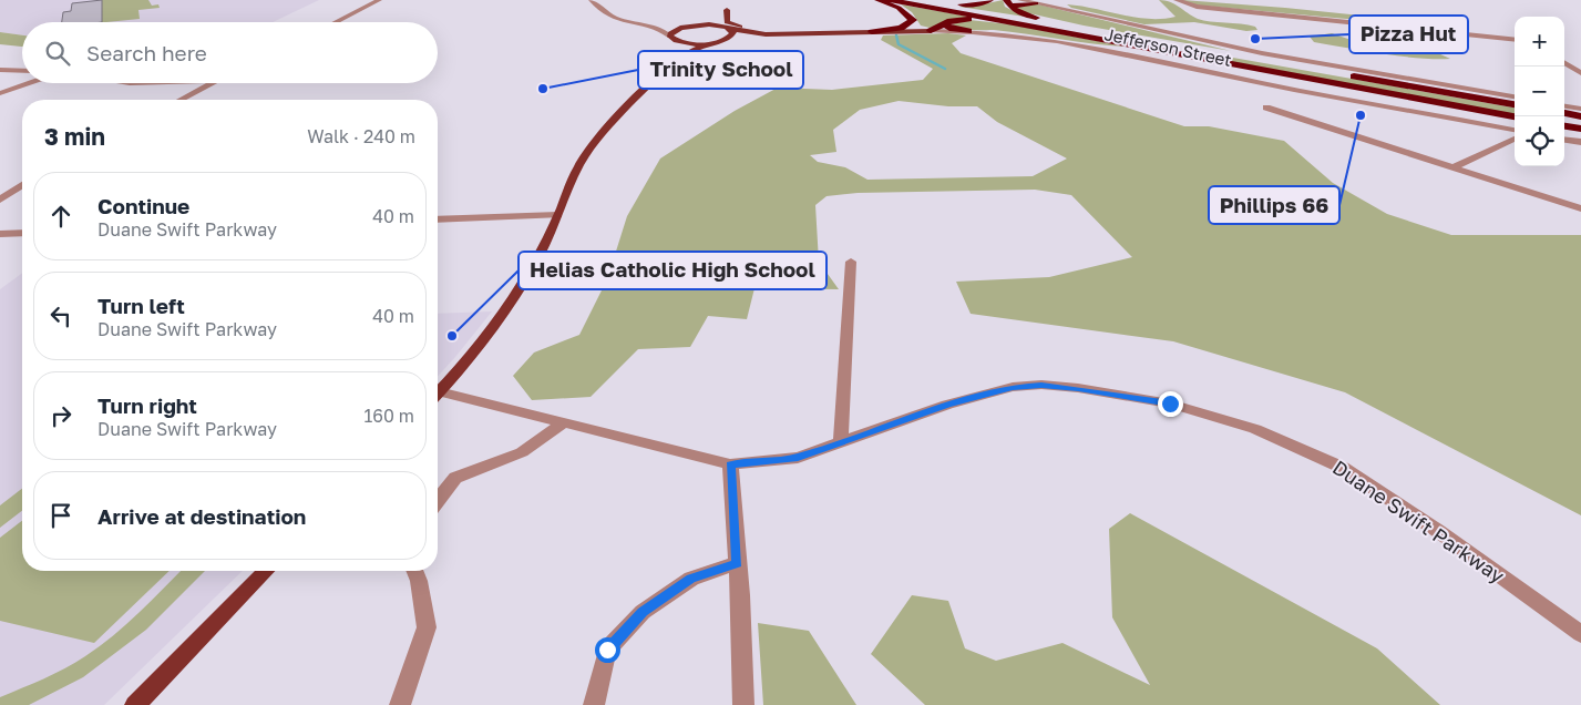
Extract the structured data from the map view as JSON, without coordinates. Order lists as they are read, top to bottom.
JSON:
{
  "streets": {
    "main road": ["Jefferson Street"],
    "street": ["Duane Swift Parkway"]
  },
  "places": [
    "Pizza Hut",
    "Trinity School",
    "Phillips 66",
    "Helias Catholic High School"
  ],
  "page": {
    "map_buttons": ["+", "−"],
    "search": "Search here",
    "heading": ["3 min", "Walk · 240 m"],
    "list": [
      ["Continue", "Duane Swift Parkway", "40 m"],
      ["Turn left", "Duane Swift Parkway", "40 m"],
      ["Turn right", "Duane Swift Parkway", "160 m"],
      "Arrive at destination"
    ]
  }
}
